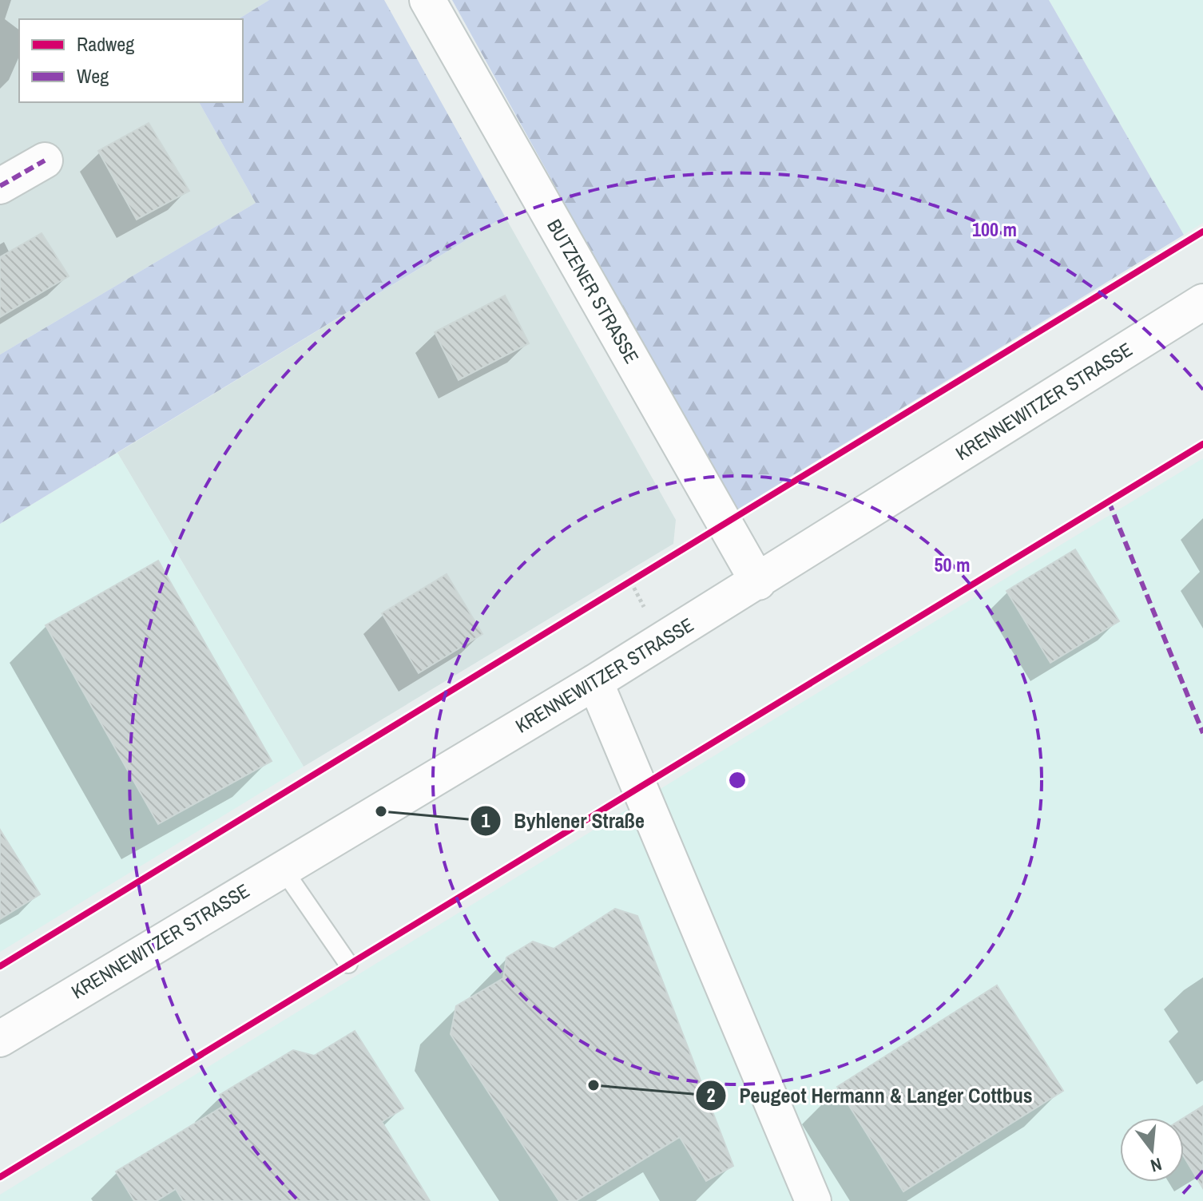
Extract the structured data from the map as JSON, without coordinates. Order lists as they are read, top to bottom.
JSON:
{
  "streets": {
    "street": ["BUTZENER STRASSE", "KRENNEWITZER STRASSE"]
  },
  "crossings": [
    ["BUTZENER STRASSE", "KRENNEWITZER STRASSE"]
  ],
  "places": ["Byhlener Straße", "Peugeot Hermann & Langer Cottbus"],
  "legend": ["Radweg", "Weg"],
  "north": "bottom",
  "rings": ["100 m", "50 m"]
}
